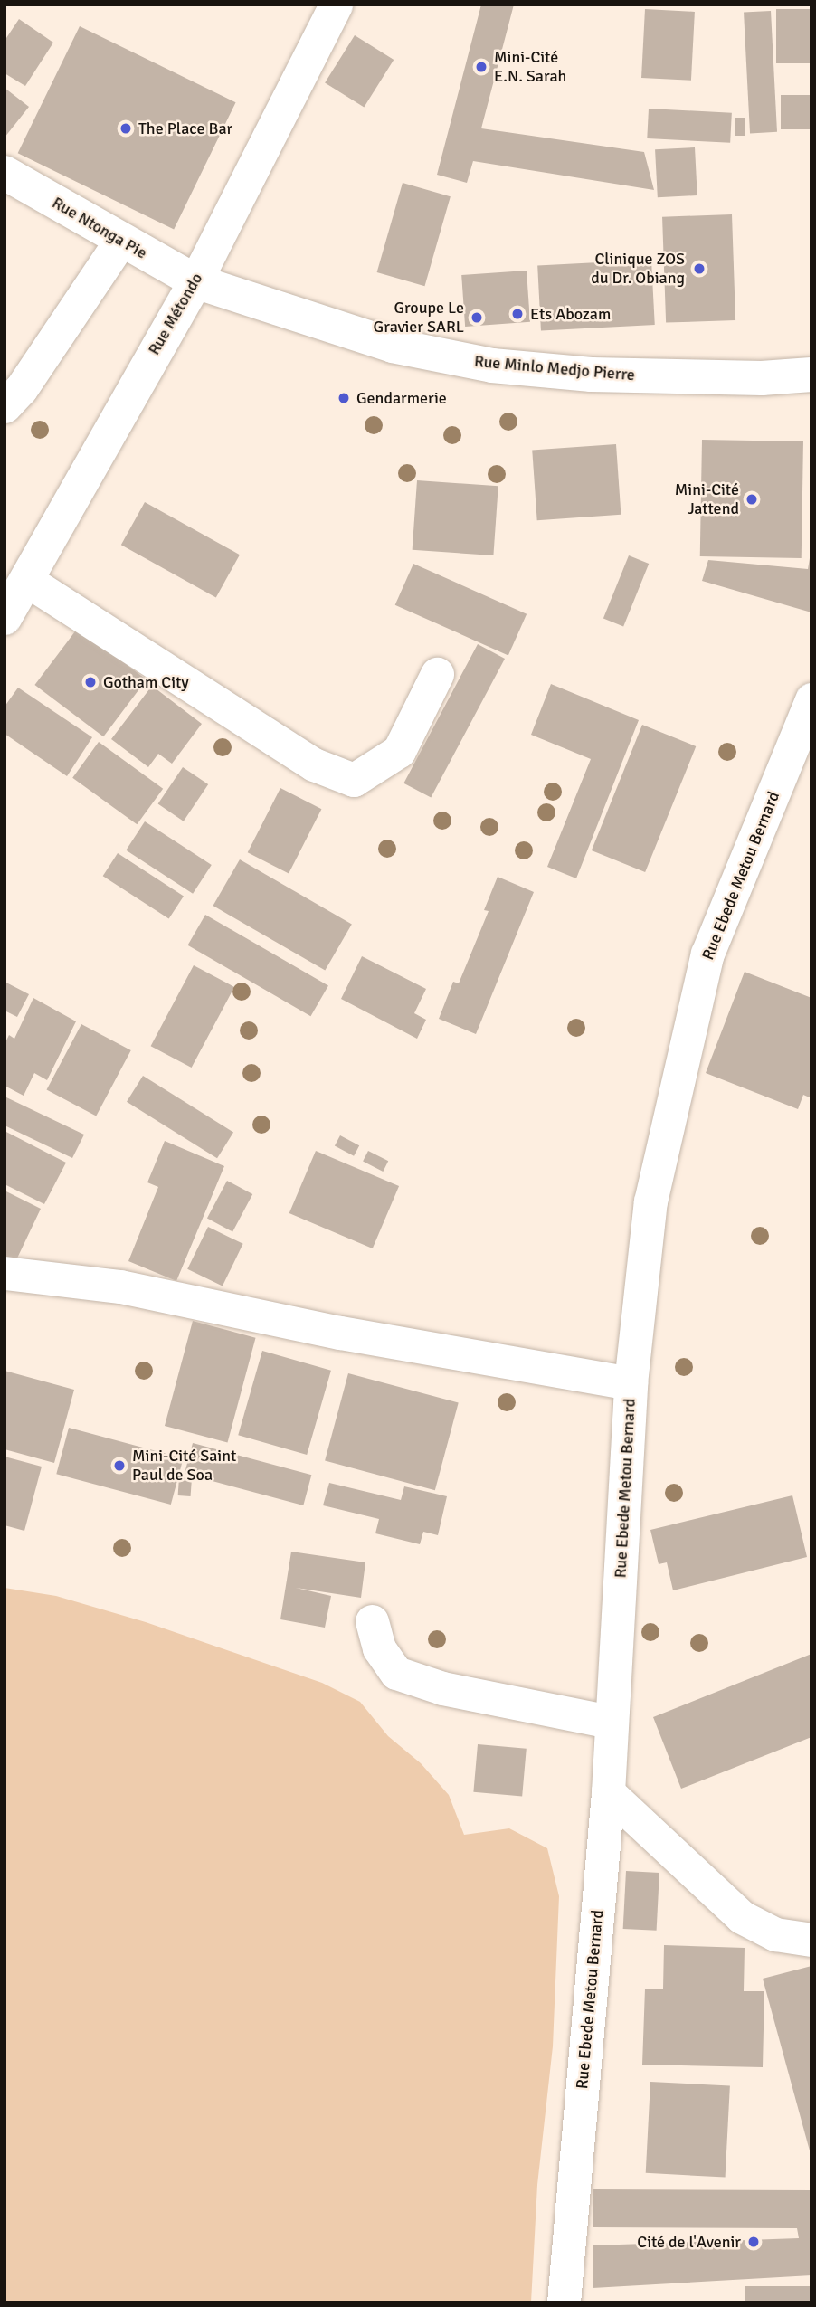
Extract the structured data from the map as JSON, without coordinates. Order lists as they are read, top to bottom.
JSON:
{
  "streets": {
    "street": [
      "Rue Ntonga Pie",
      "Rue Métondo",
      "Rue Minlo Medjo Pierre",
      "Rue Ebede Metou Bernard"
    ]
  },
  "crossings": [
    ["Rue Ntonga Pie", "Rue Métondo"],
    ["Rue Ntonga Pie", "Rue Minlo Medjo Pierre"],
    ["Rue Métondo", "Rue Minlo Medjo Pierre"]
  ],
  "places": [
    "Mini-Cité E.N. Sarah",
    "The Place Bar",
    "Clinique ZOS du Dr. Obiang",
    "Ets Abozam",
    "Groupe Le Gravier SARL",
    "Gendarmerie",
    "Mini-Cité Jattend",
    "Gotham City",
    "Mini-Cité Saint Paul de Soa",
    "Cité de l'Avenir"
  ]
}
